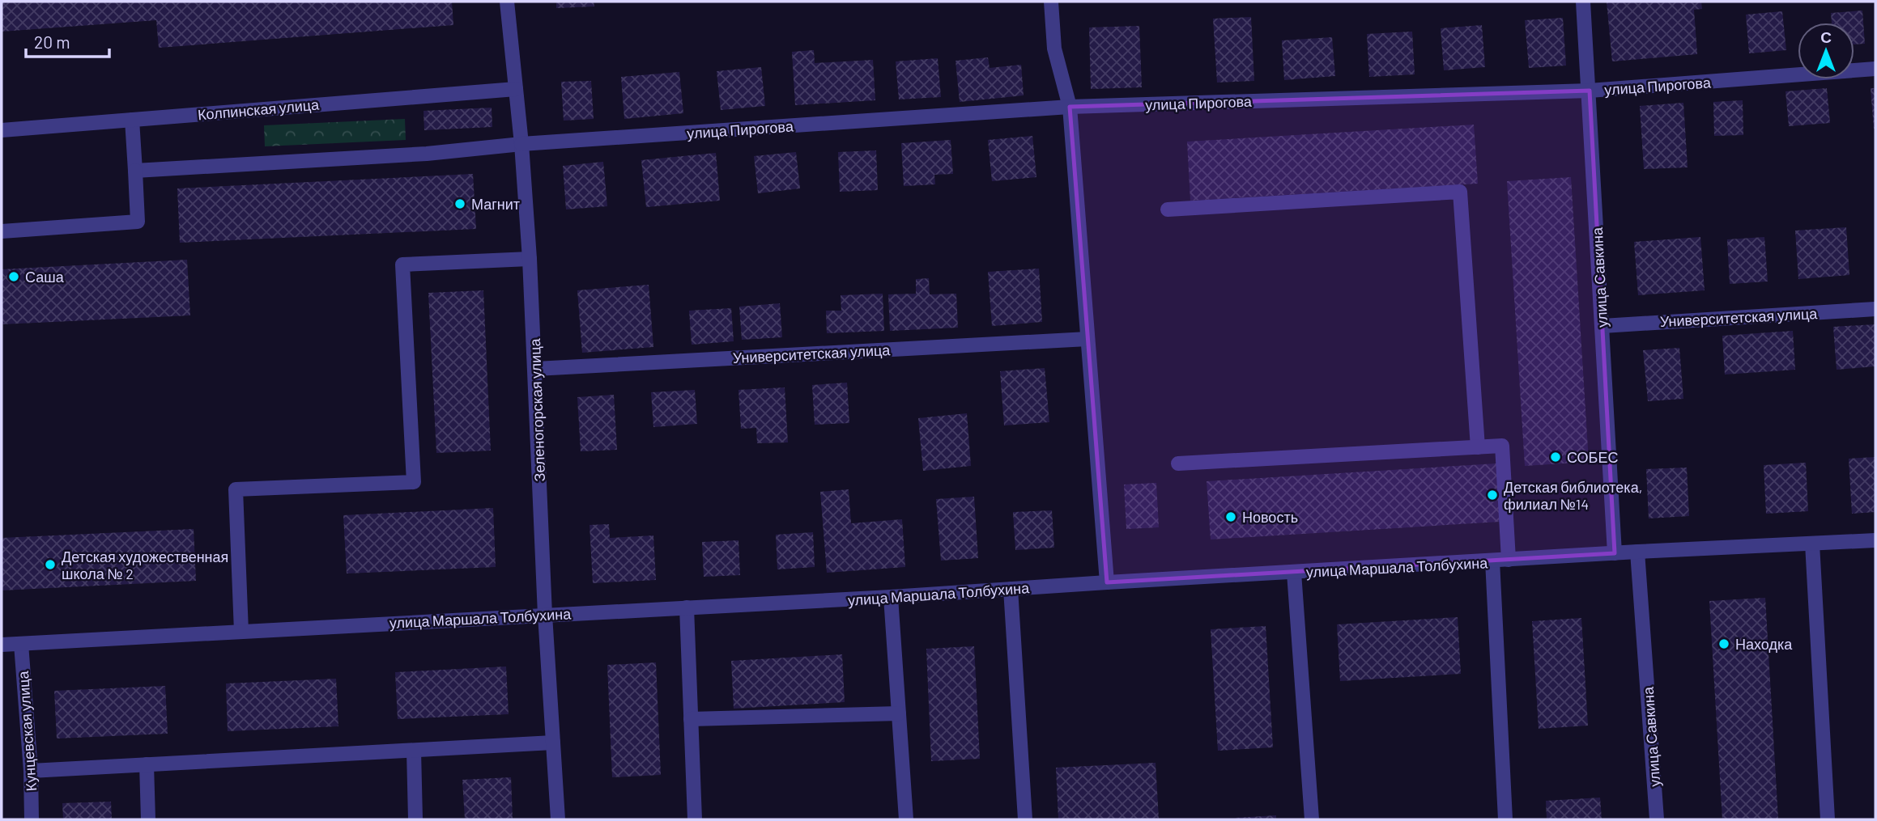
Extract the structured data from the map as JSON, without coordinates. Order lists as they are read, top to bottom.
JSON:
{
  "streets": {
    "street": [
      "улица Пирогова",
      "Колпинская улица",
      "улица Савкина",
      "Университетская улица",
      "Зеленогорская улица",
      "улица Маршала Толбухина",
      "Кунцевская улица"
    ]
  },
  "crossings": [
    ["улица Пирогова", "улица Савкина"],
    ["улица Пирогова", "Зеленогорская улица"],
    ["Колпинская улица", "Зеленогорская улица"],
    ["улица Савкина", "Университетская улица"],
    ["улица Савкина", "улица Маршала Толбухина"],
    ["Университетская улица", "Зеленогорская улица"],
    ["Зеленогорская улица", "улица Маршала Толбухина"],
    ["улица Маршала Толбухина", "Кунцевская улица"]
  ],
  "places": [
    "Магнит",
    "Саша",
    "СОБЕС",
    "Детская библиотека, филиал №14",
    "Новость",
    "Детская художественная школа № 2",
    "Находка"
  ],
  "scale_bar": "20 m",
  "north": "top"
}
